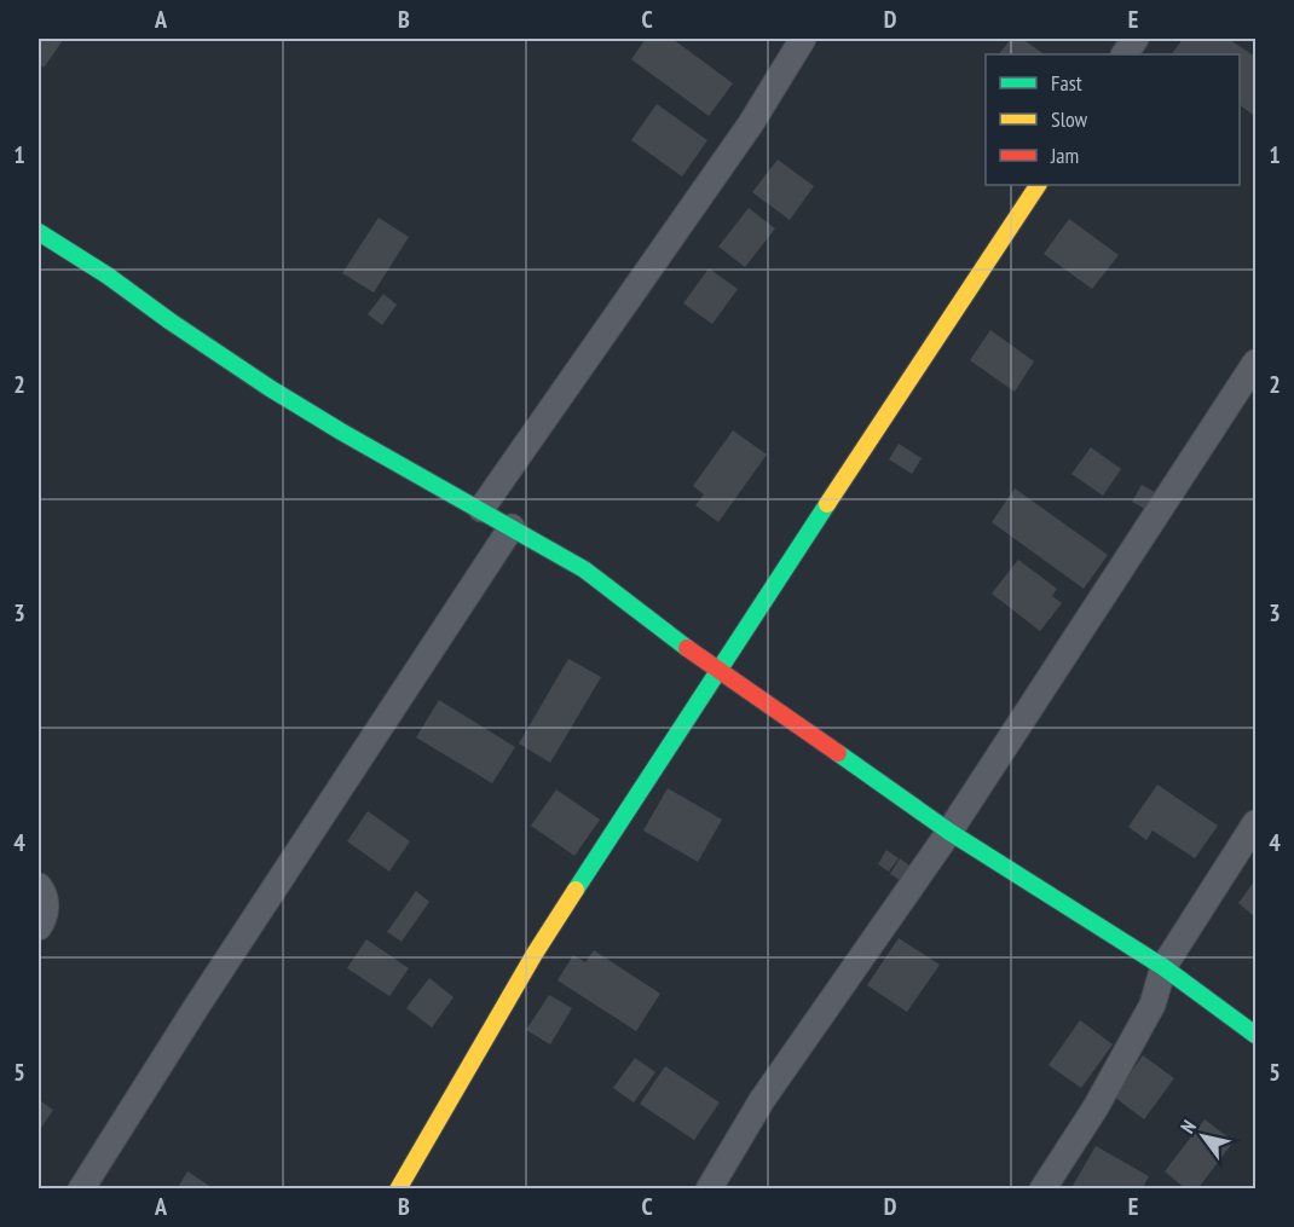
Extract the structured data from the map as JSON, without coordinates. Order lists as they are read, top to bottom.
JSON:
{
  "legend": ["Fast", "Slow", "Jam"],
  "north": "top left",
  "grid": {
    "columns": [
      "A",
      "B",
      "C",
      "D",
      "E"
    ],
    "rows": [
      "1",
      "2",
      "3",
      "4",
      "5"
    ]
  }
}
